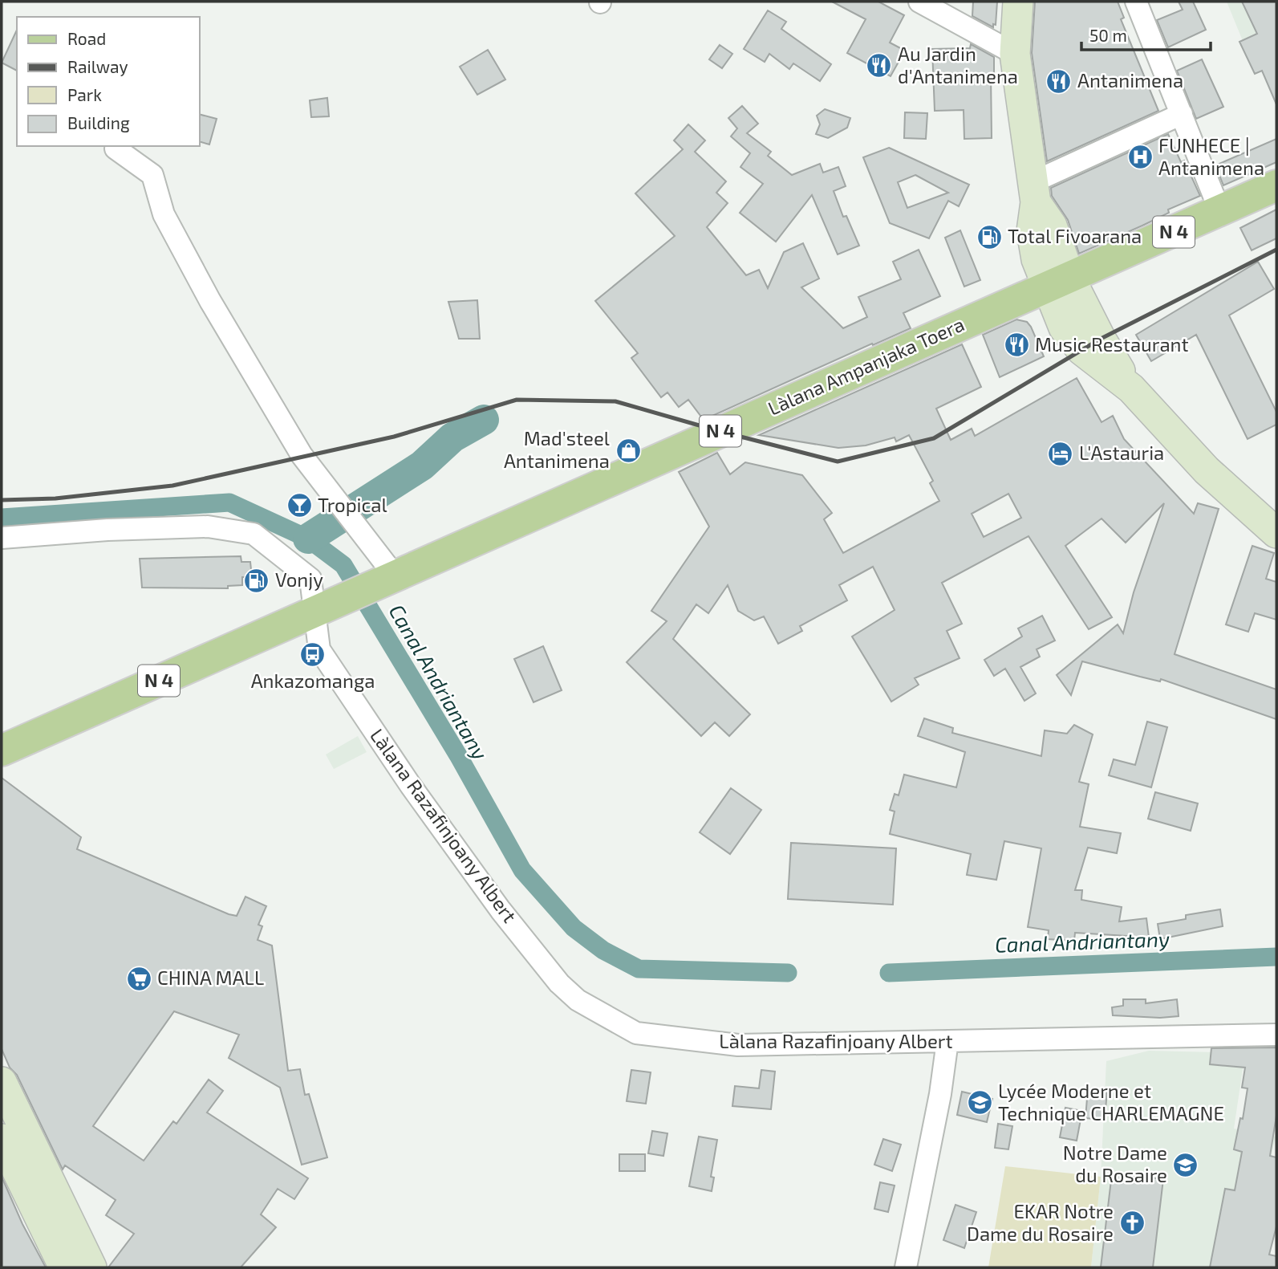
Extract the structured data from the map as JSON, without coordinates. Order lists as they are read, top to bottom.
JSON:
{
  "streets": {
    "main road": ["N 4", "Làlana Ampanjaka Toera"],
    "street": ["Làlana Razafinjoany Albert"]
  },
  "crossings": [
    ["N 4", "Làlana Ampanjaka Toera"],
    ["N 4", "Làlana Razafinjoany Albert"]
  ],
  "water": ["Canal Andriantany"],
  "places": {
    "restaurant": ["Au Jardin d'Antanimena", "Antanimena", "Music Restaurant"],
    "hospital": ["FUNHECE | Antanimena"],
    "fuel station": ["Total Fivoarana", "Vonjy"],
    "shop": ["Mad'steel Antanimena"],
    "hotel": ["L'Astauria"],
    "bar": ["Tropical"],
    "bus stop": ["Ankazomanga"],
    "supermarket": ["CHINA MALL"],
    "school or university": ["Lycée Moderne et Technique CHARLEMAGNE", "Notre Dame du Rosaire"],
    "church": ["EKAR Notre Dame du Rosaire"]
  },
  "legend": [
    "Road",
    "Railway",
    "Park",
    "Building"
  ],
  "scale_bar": "50 m"
}
